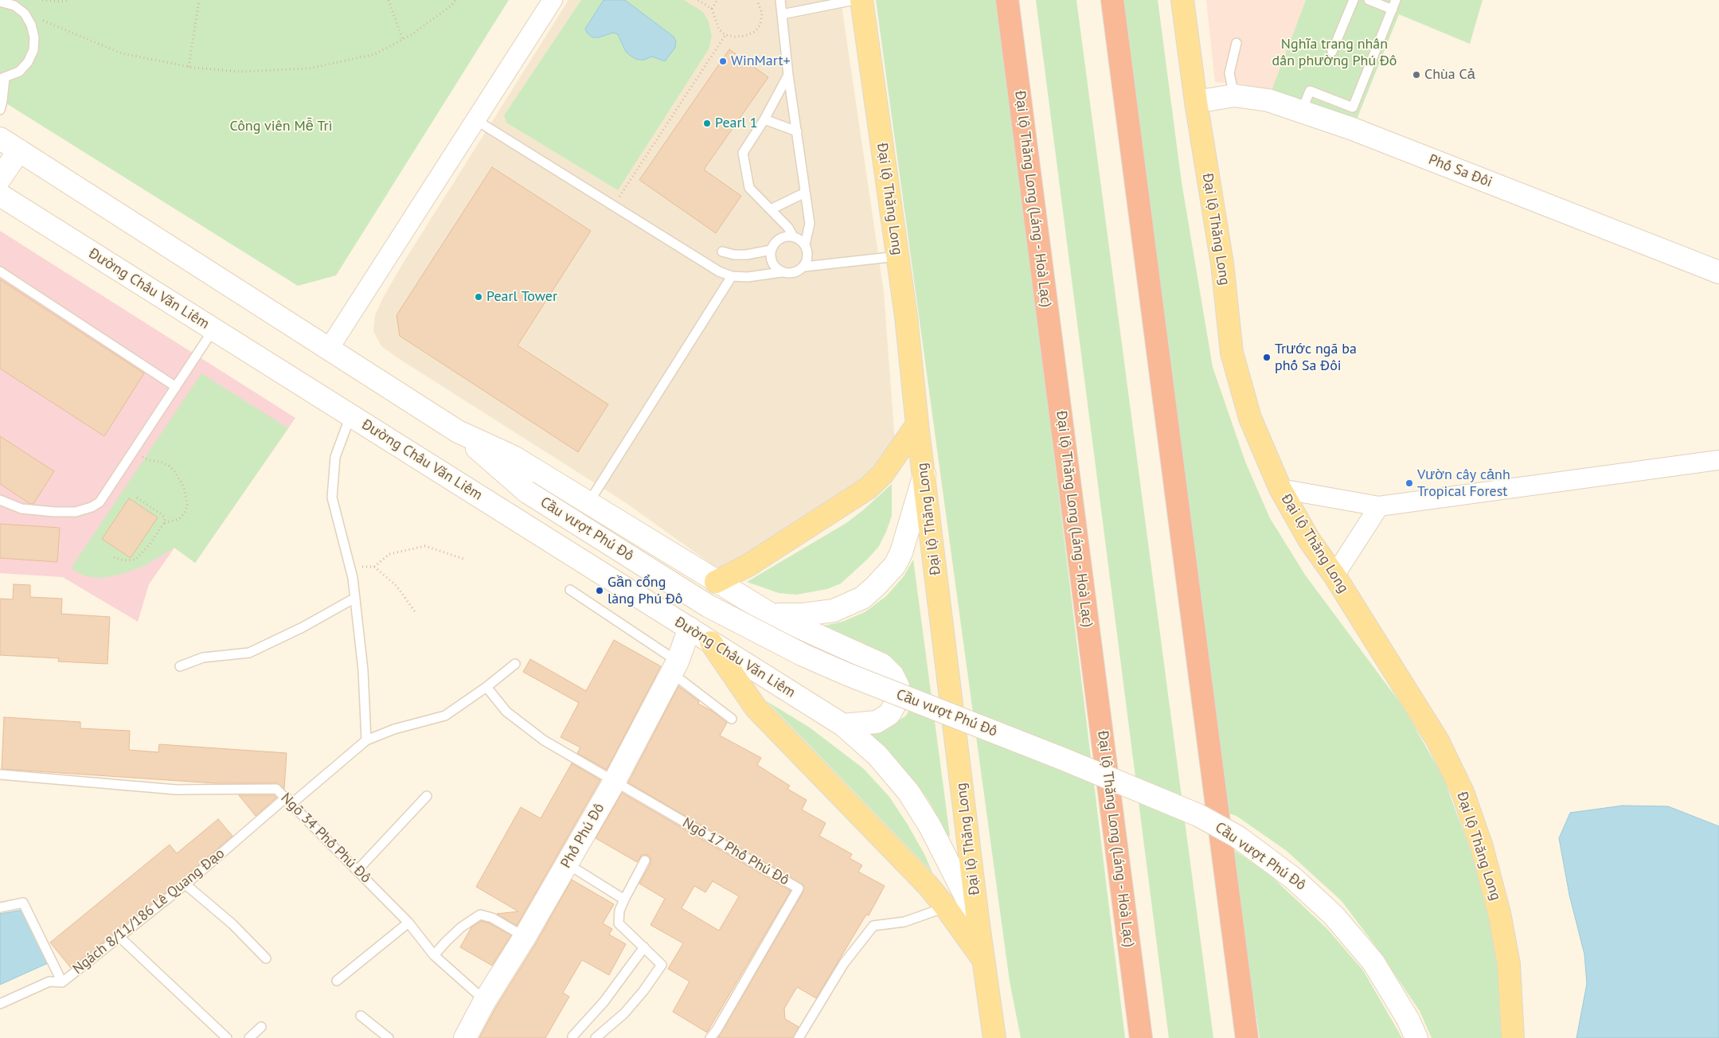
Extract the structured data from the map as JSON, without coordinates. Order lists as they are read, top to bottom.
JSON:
{
  "streets": {
    "highway": ["Đại lộ Thăng Long (Láng - Hoà Lạc)"],
    "main road": [
      "Phố Sa Đôi",
      "Đại lộ Thăng Long",
      "Đường Châu Văn Liêm",
      "Cầu vượt Phú Đô",
      "Phố Phú Đô"
    ],
    "lane": ["Ngõ 34 Phố Phú Đô", "Ngõ 17 Phố Phú Đô", "Ngách 8/11/186 Lê Quang Đạo"]
  },
  "crossings": [
    ["Phố Sa Đôi", "Đại lộ Thăng Long"],
    ["Đại lộ Thăng Long", "Đường Châu Văn Liêm"],
    ["Đường Châu Văn Liêm", "Phố Phú Đô"],
    ["Phố Phú Đô", "Ngõ 34 Phố Phú Đô"],
    ["Phố Phú Đô", "Ngõ 17 Phố Phú Đô"],
    ["Ngõ 34 Phố Phú Đô", "Ngách 8/11/186 Lê Quang Đạo"]
  ],
  "parks": ["Nghĩa trang nhân dân phường Phú Đô", "Công viên Mễ Trì"],
  "places": [
    "WinMart+",
    "Chùa Cả",
    "Pearl 1",
    "Pearl Tower",
    "Trước ngã ba phố Sa Đôi",
    "Vườn cây cảnh Tropical Forest",
    "Gần cổng làng Phú Đô"
  ]
}
